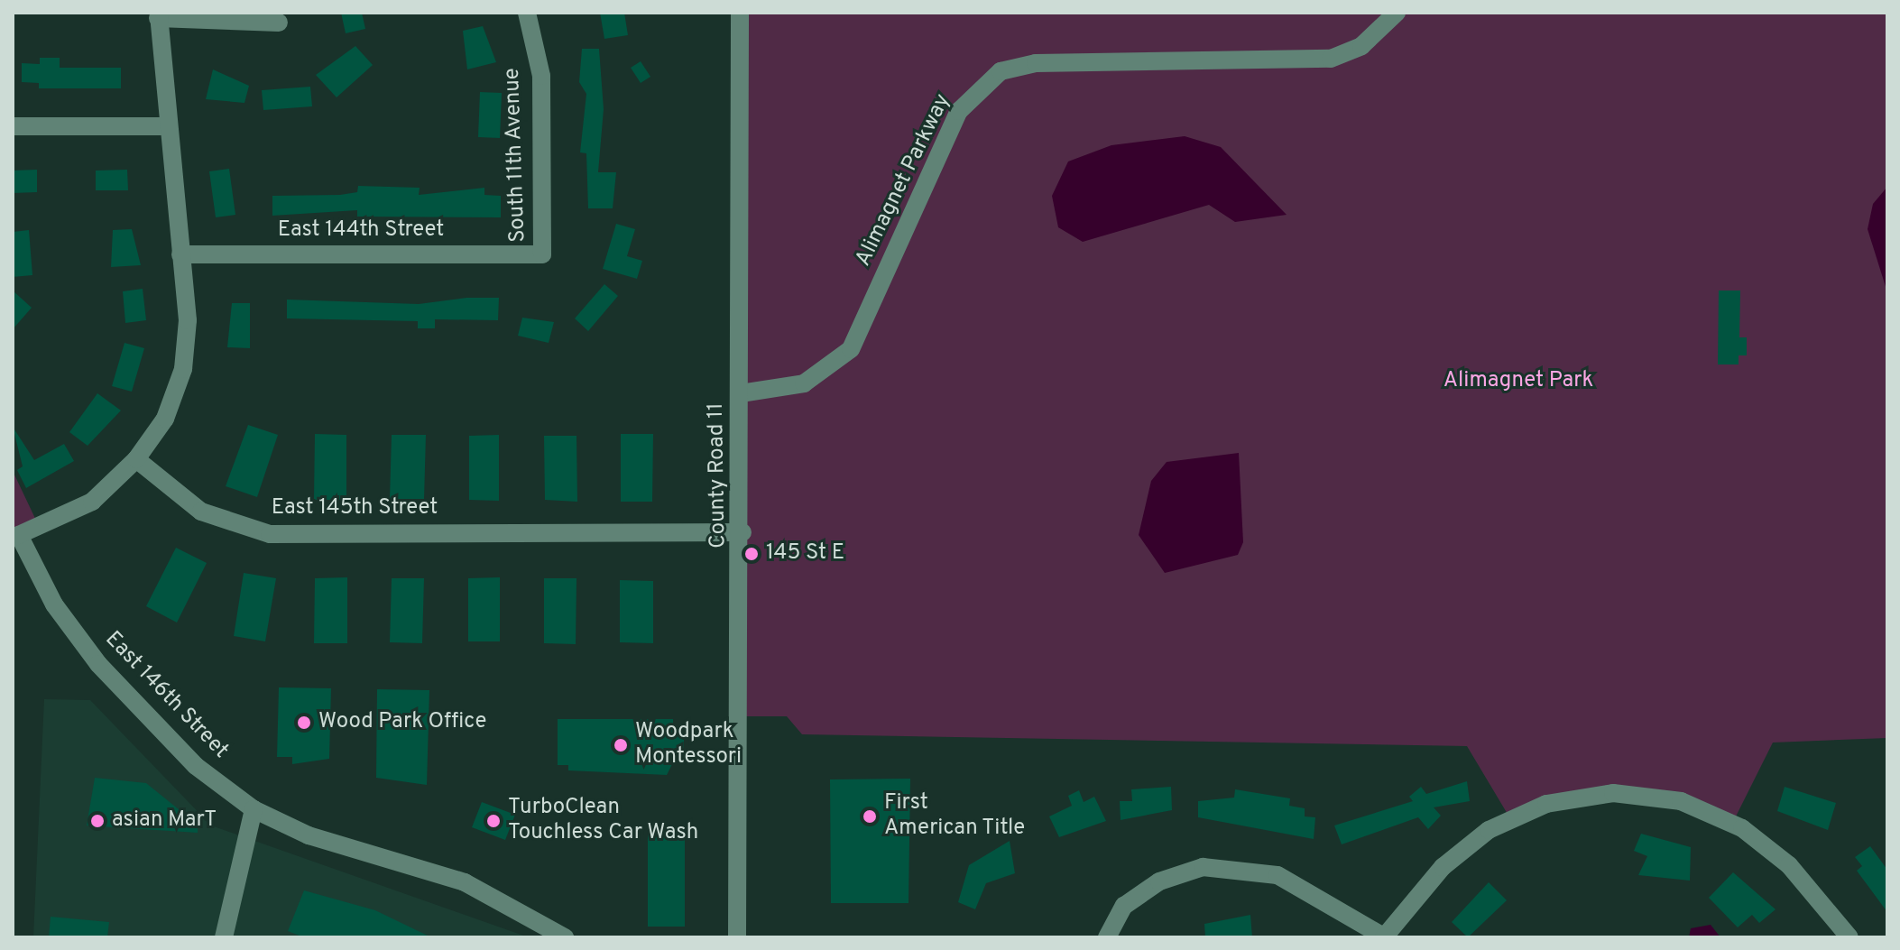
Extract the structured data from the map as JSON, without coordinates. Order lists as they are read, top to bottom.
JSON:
{
  "streets": {
    "street": [
      "South 11th Avenue",
      "Alimagnet Parkway",
      "East 144th Street",
      "County Road 11",
      "East 145th Street",
      "East 146th Street"
    ]
  },
  "crossings": [
    ["South 11th Avenue", "East 144th Street"],
    ["Alimagnet Parkway", "County Road 11"],
    ["County Road 11", "East 145th Street"]
  ],
  "parks": ["Alimagnet Park"],
  "places": [
    "145 St E",
    "Wood Park Office",
    "Woodpark Montessori",
    "First American Title",
    "asian MarT",
    "TurboClean Touchless Car Wash"
  ]
}
